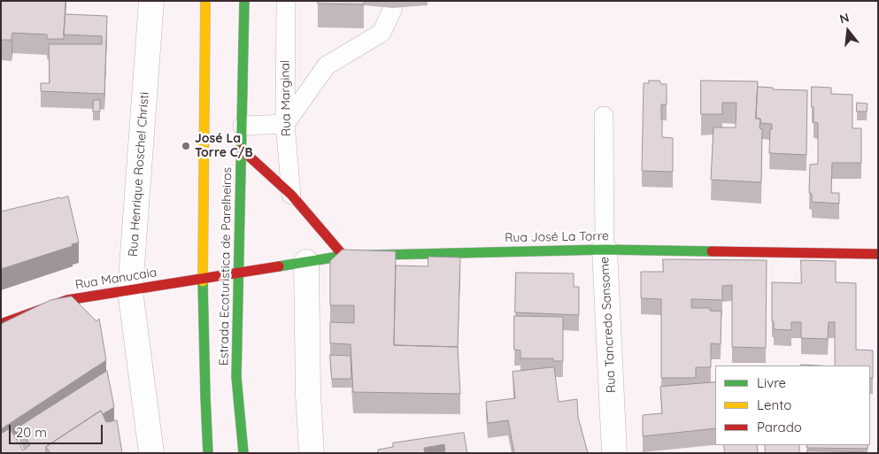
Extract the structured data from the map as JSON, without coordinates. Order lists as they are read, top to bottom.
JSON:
{
  "streets": {
    "main road": ["Rua José La Torre", "Estrada Ecoturistica de Parelheiros", "Rua Manucaia"],
    "street": ["Rua Henrique Roschel Christi", "Rua Tancredo Sansome"],
    "lane": ["Rua Marginal"]
  },
  "crossings": [
    ["Rua Henrique Roschel Christi", "Rua Manucaia"],
    ["Rua José La Torre", "Estrada Ecoturistica de Parelheiros"],
    ["Rua José La Torre", "Rua Manucaia"],
    ["Rua José La Torre", "Rua Tancredo Sansome"],
    ["Estrada Ecoturistica de Parelheiros", "Rua Manucaia"]
  ],
  "places": ["José La Torre C/B"],
  "legend": ["Livre", "Lento", "Parado"],
  "scale_bar": "20 m",
  "north": "top"
}
